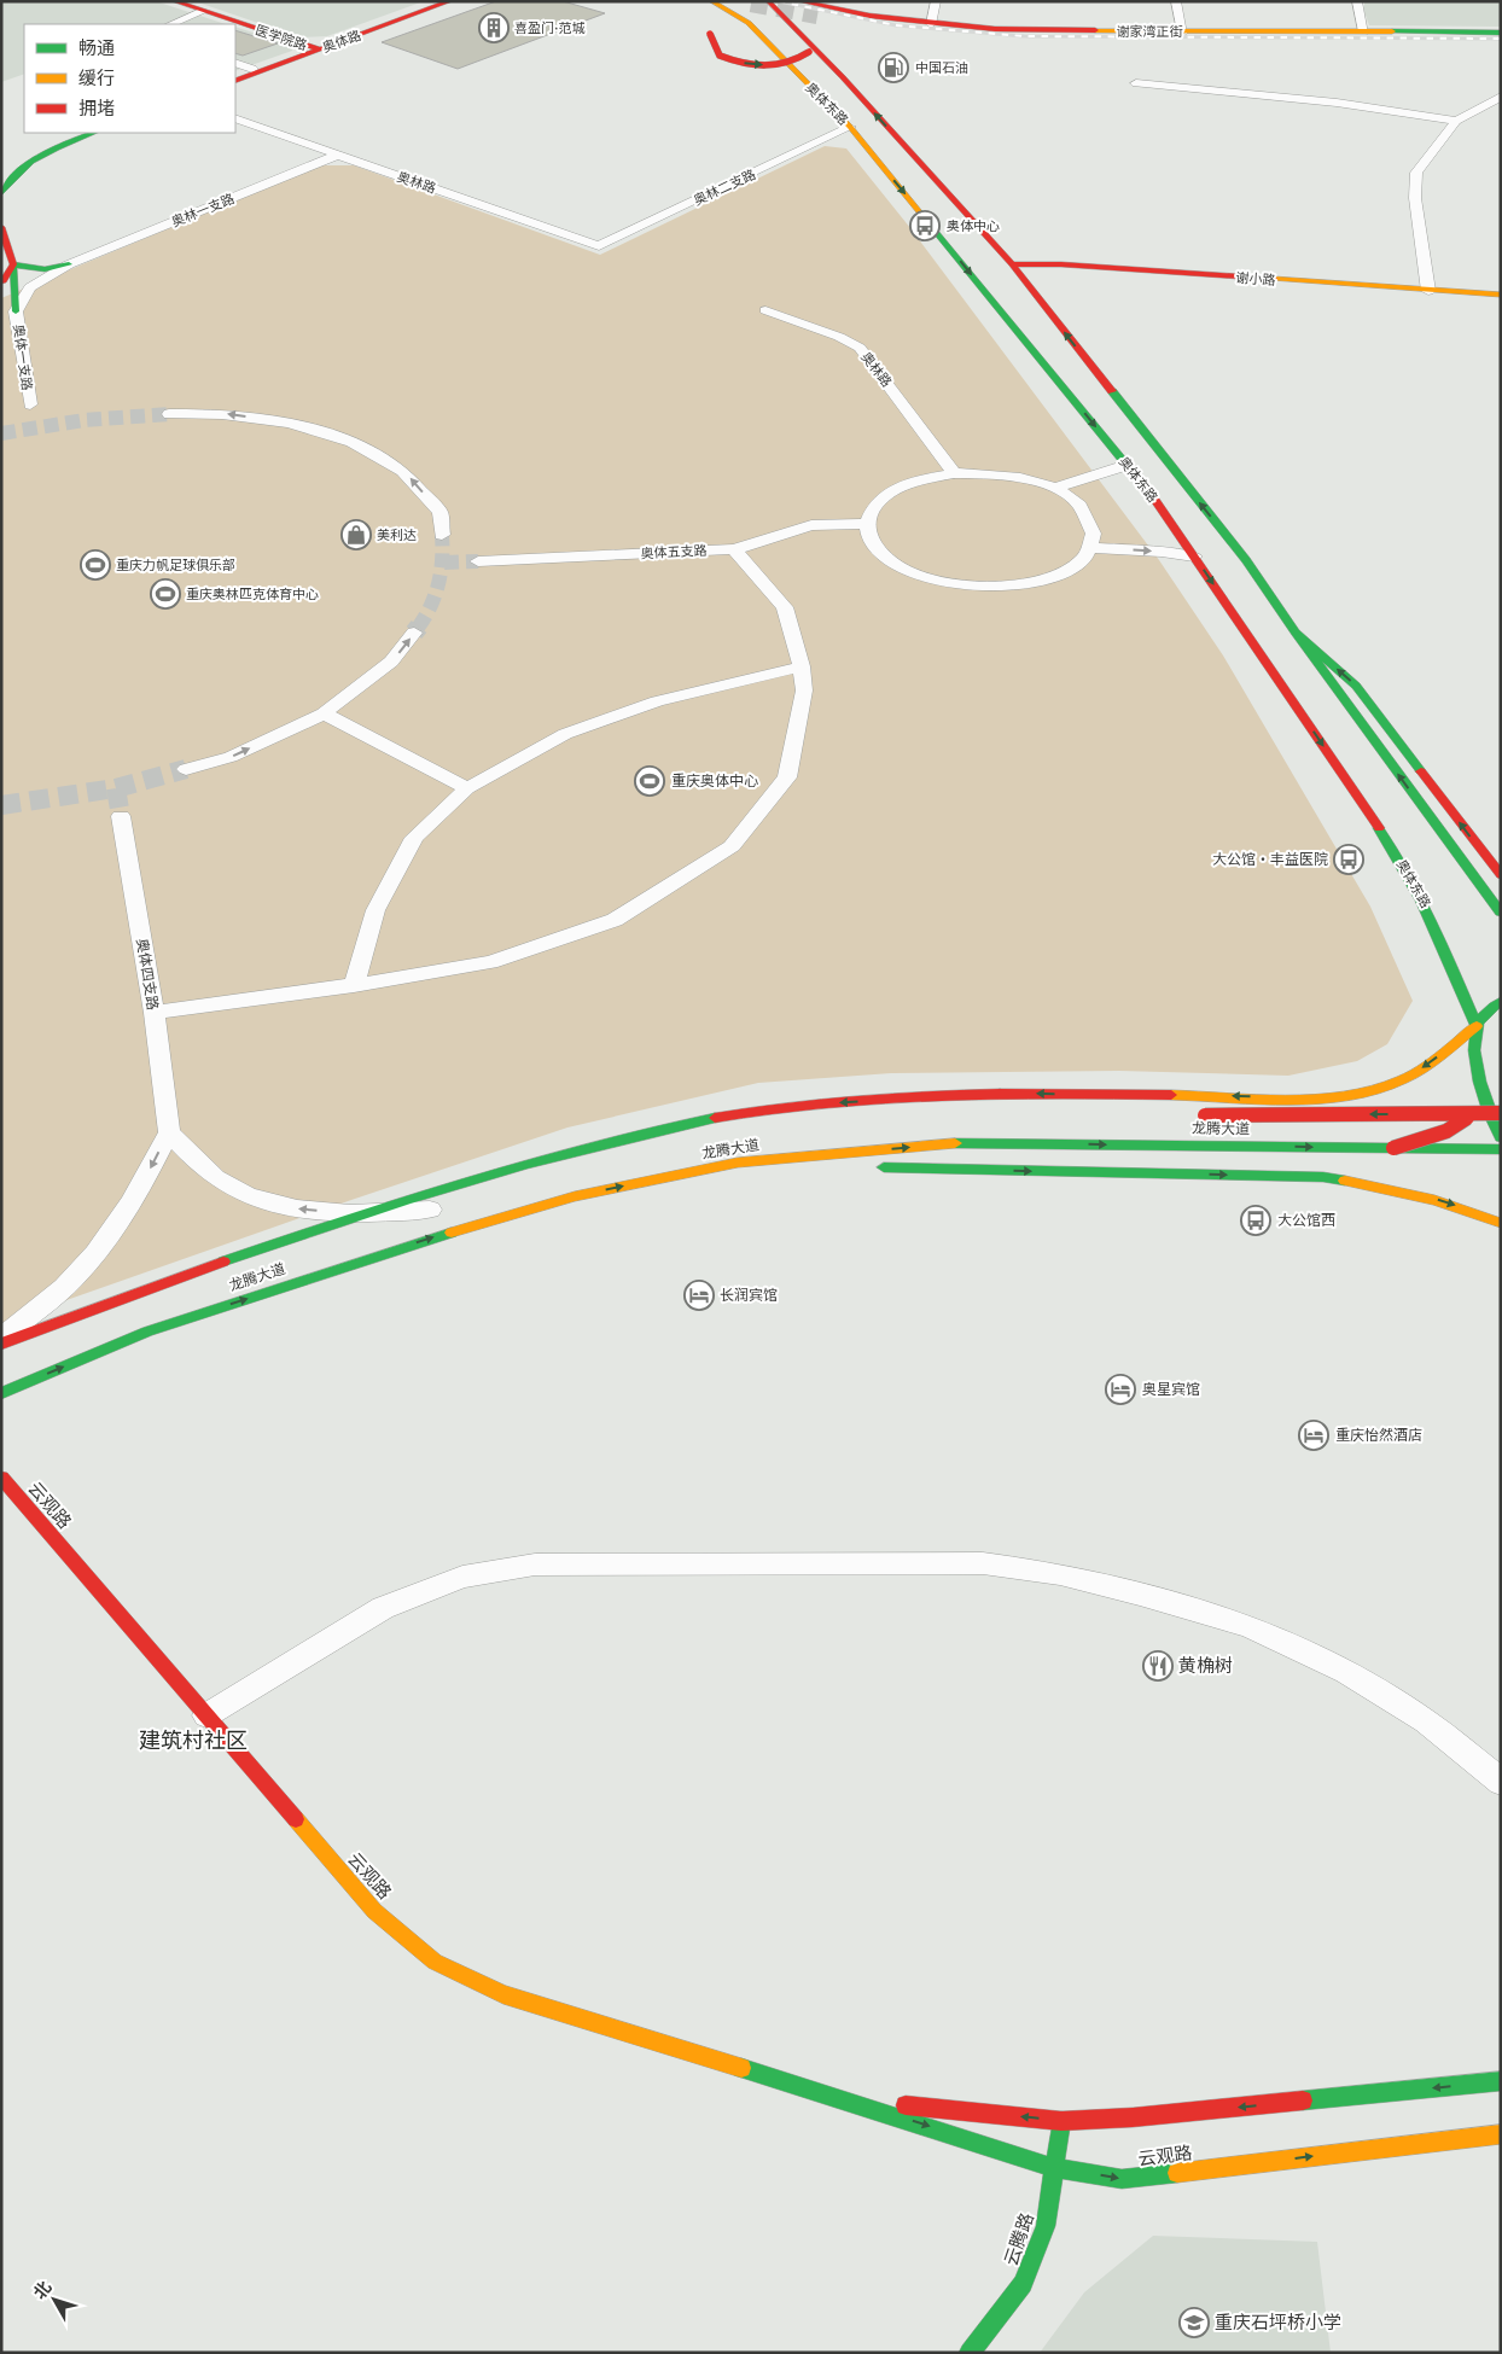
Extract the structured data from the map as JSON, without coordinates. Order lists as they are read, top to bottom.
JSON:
{
  "streets": {
    "main road": [
      "谢家湾正街",
      "医学院路",
      "奥体路",
      "奥体东路",
      "谢小路",
      "龙腾大道",
      "云观路",
      "云腾路"
    ],
    "street": [
      "奥林路",
      "奥林二支路",
      "奥林一支路",
      "奥体一支路",
      "奥体五支路",
      "奥体四支路"
    ]
  },
  "crossings": [
    ["医学院路", "奥体路"],
    ["奥体东路", "奥林二支路"],
    ["奥体东路", "谢小路"],
    ["奥林路", "奥林二支路"],
    ["奥林路", "奥林一支路"],
    ["奥林一支路", "奥体一支路"],
    ["云观路", "云腾路"]
  ],
  "districts": ["建筑村社区"],
  "places": {
    "building": ["喜盈门·范城"],
    "fuel station": ["中国石油"],
    "bus stop": ["奥体中心", "大公馆‧丰益医院", "大公馆西"],
    "shop": ["美利达"],
    "sports": ["重庆力帆足球俱乐部", "重庆奥林匹克体育中心", "重庆奥体中心"],
    "hotel": ["长润宾馆", "奥星宾馆", "重庆怡然酒店"],
    "restaurant": ["黄桷树"],
    "school or university": ["重庆石坪桥小学"]
  },
  "legend": ["畅通", "缓行", "拥堵"],
  "north": "top left"
}
